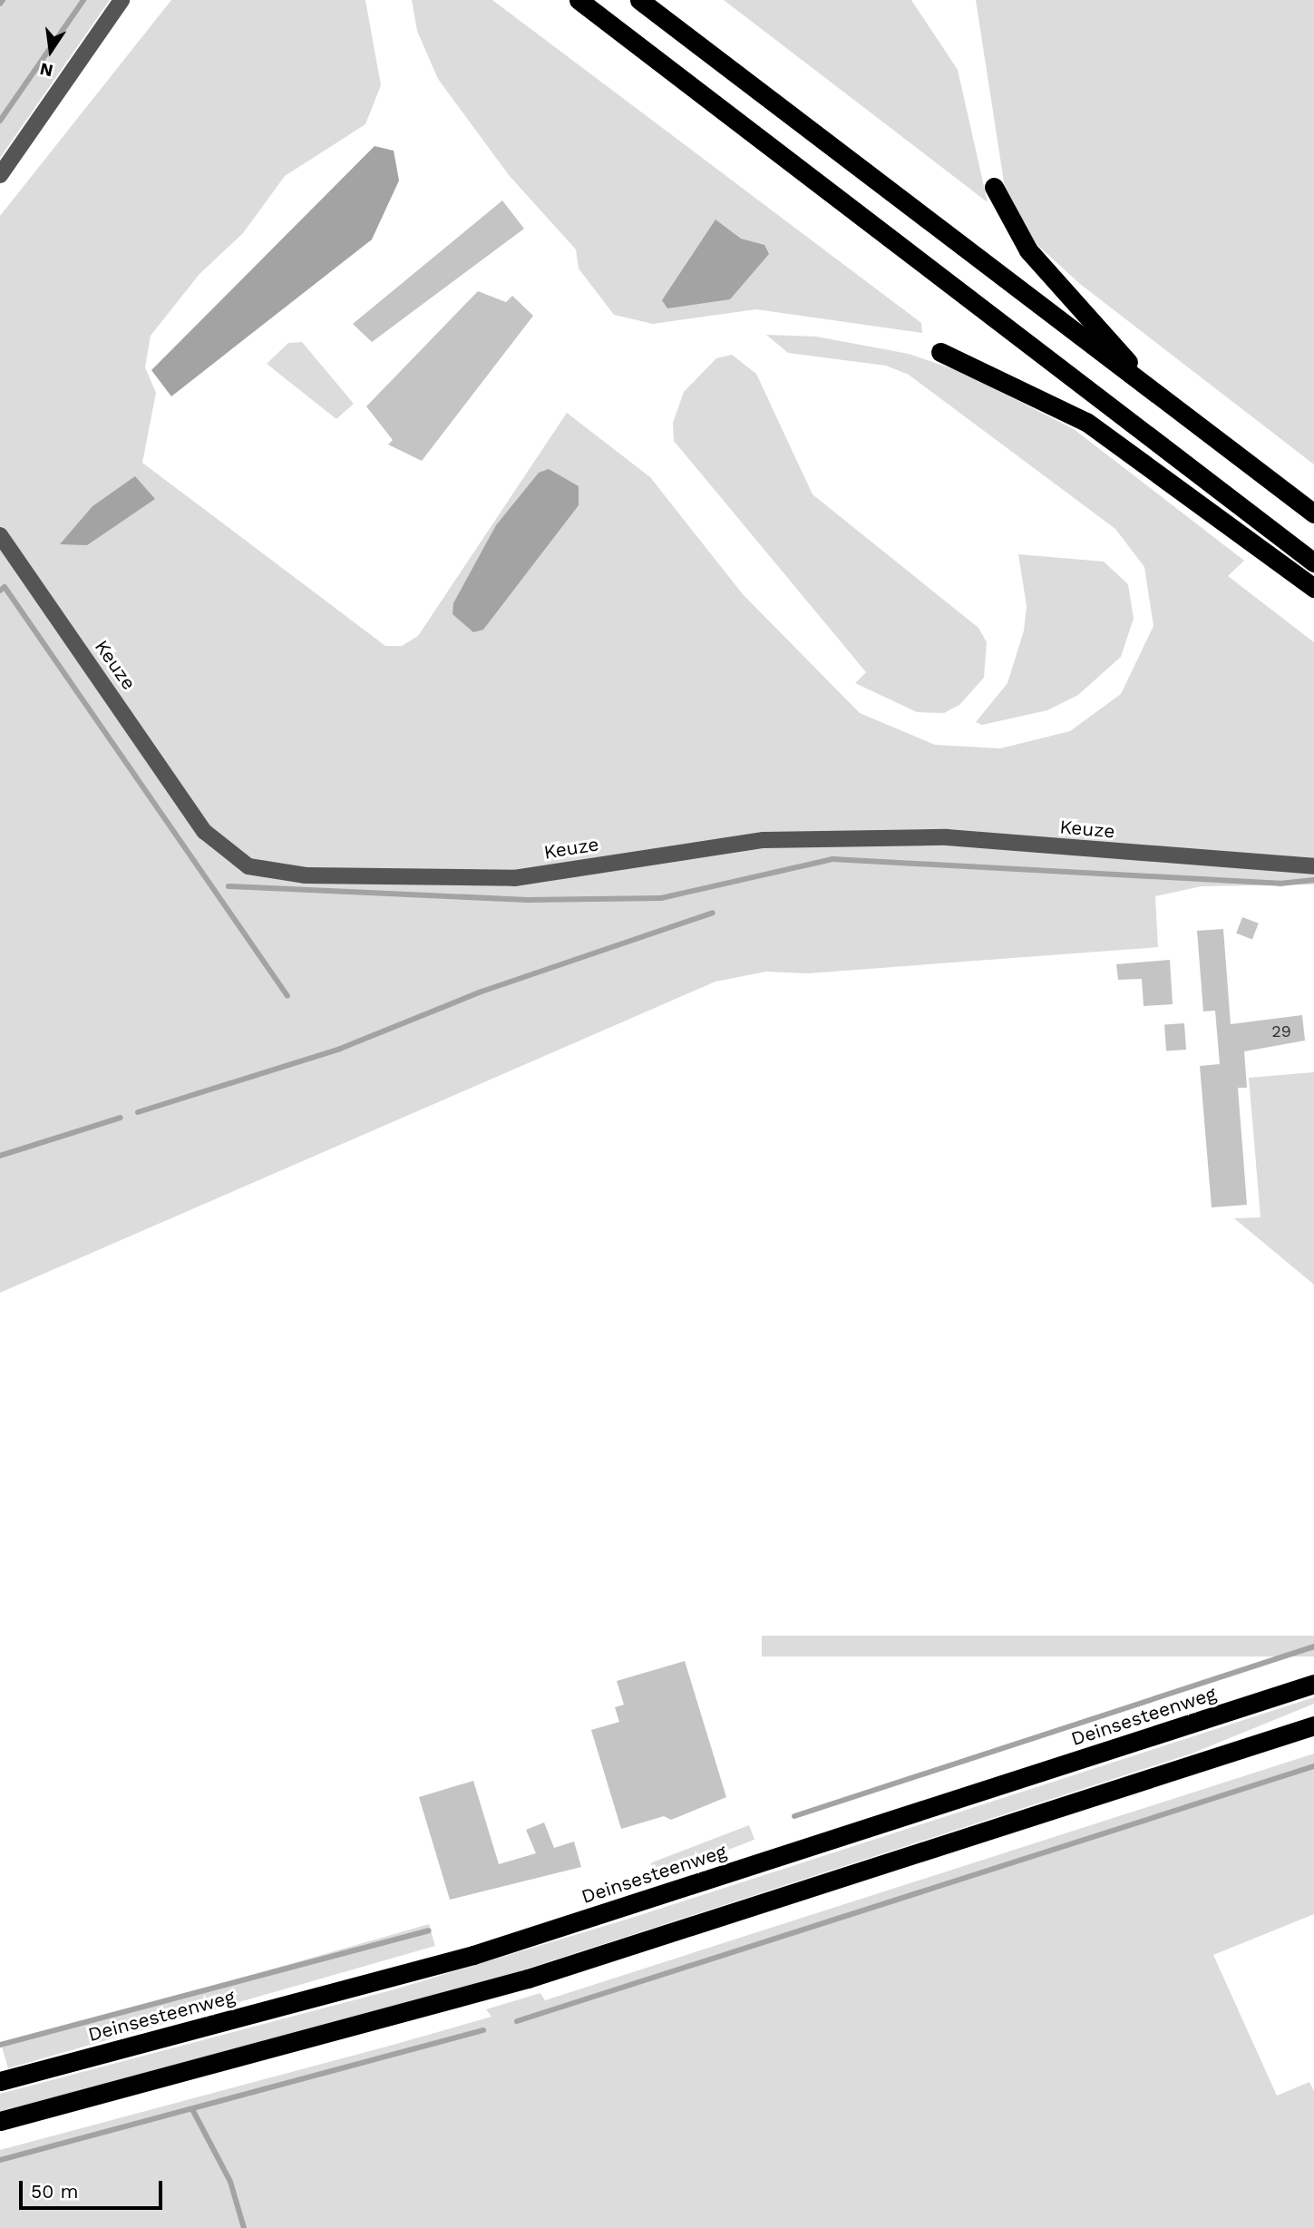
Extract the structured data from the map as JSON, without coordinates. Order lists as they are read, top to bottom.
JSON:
{
  "streets": {
    "highway": ["Deinsesteenweg"],
    "street": ["Keuze"]
  },
  "house_numbers": ["29"],
  "scale_bar": "50 m",
  "north": "bottom"
}
